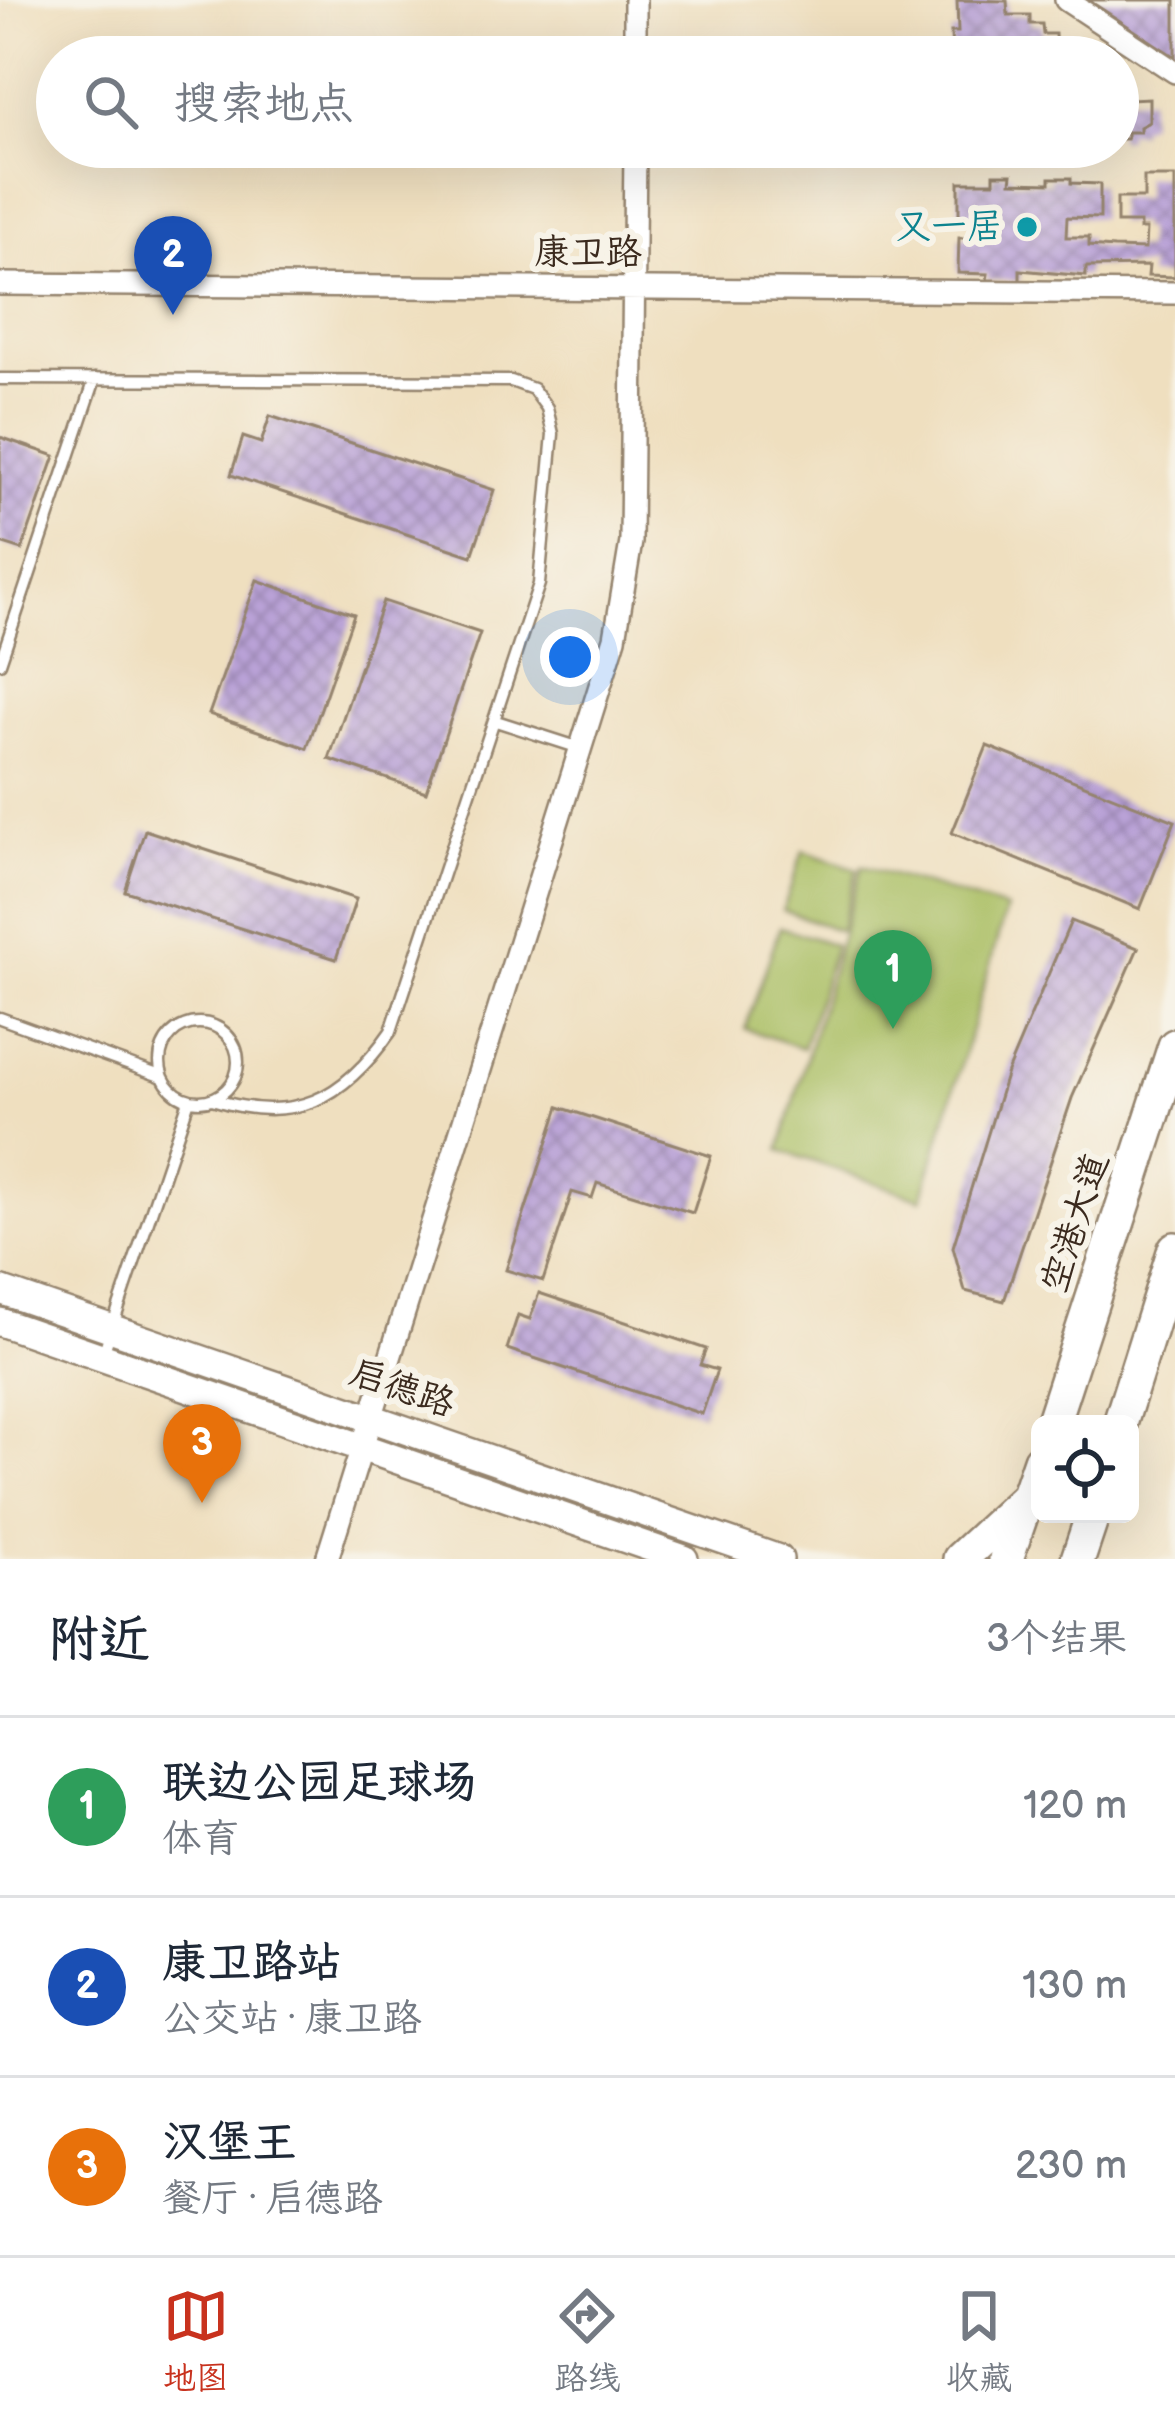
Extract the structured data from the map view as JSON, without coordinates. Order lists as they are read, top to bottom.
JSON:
{
  "streets": {
    "main road": ["空港大道"],
    "street": ["康卫路", "启德路"]
  },
  "places": ["又一居"],
  "page": {
    "search": "搜索地点",
    "pins": ["2", "1", "3"],
    "heading": ["附近", "3个结果"],
    "list": [
      {
        "mark": "1",
        "name": "联边公园足球场",
        "note": "体育",
        "value": "120 m"
      },
      {
        "mark": "2",
        "name": "康卫路站",
        "note": "公交站 · 康卫路",
        "value": "130 m"
      },
      {
        "mark": "3",
        "name": "汉堡王",
        "note": "餐厅 · 启德路",
        "value": "230 m"
      }
    ],
    "nav": ["地图", "路线", "收藏"]
  }
}
